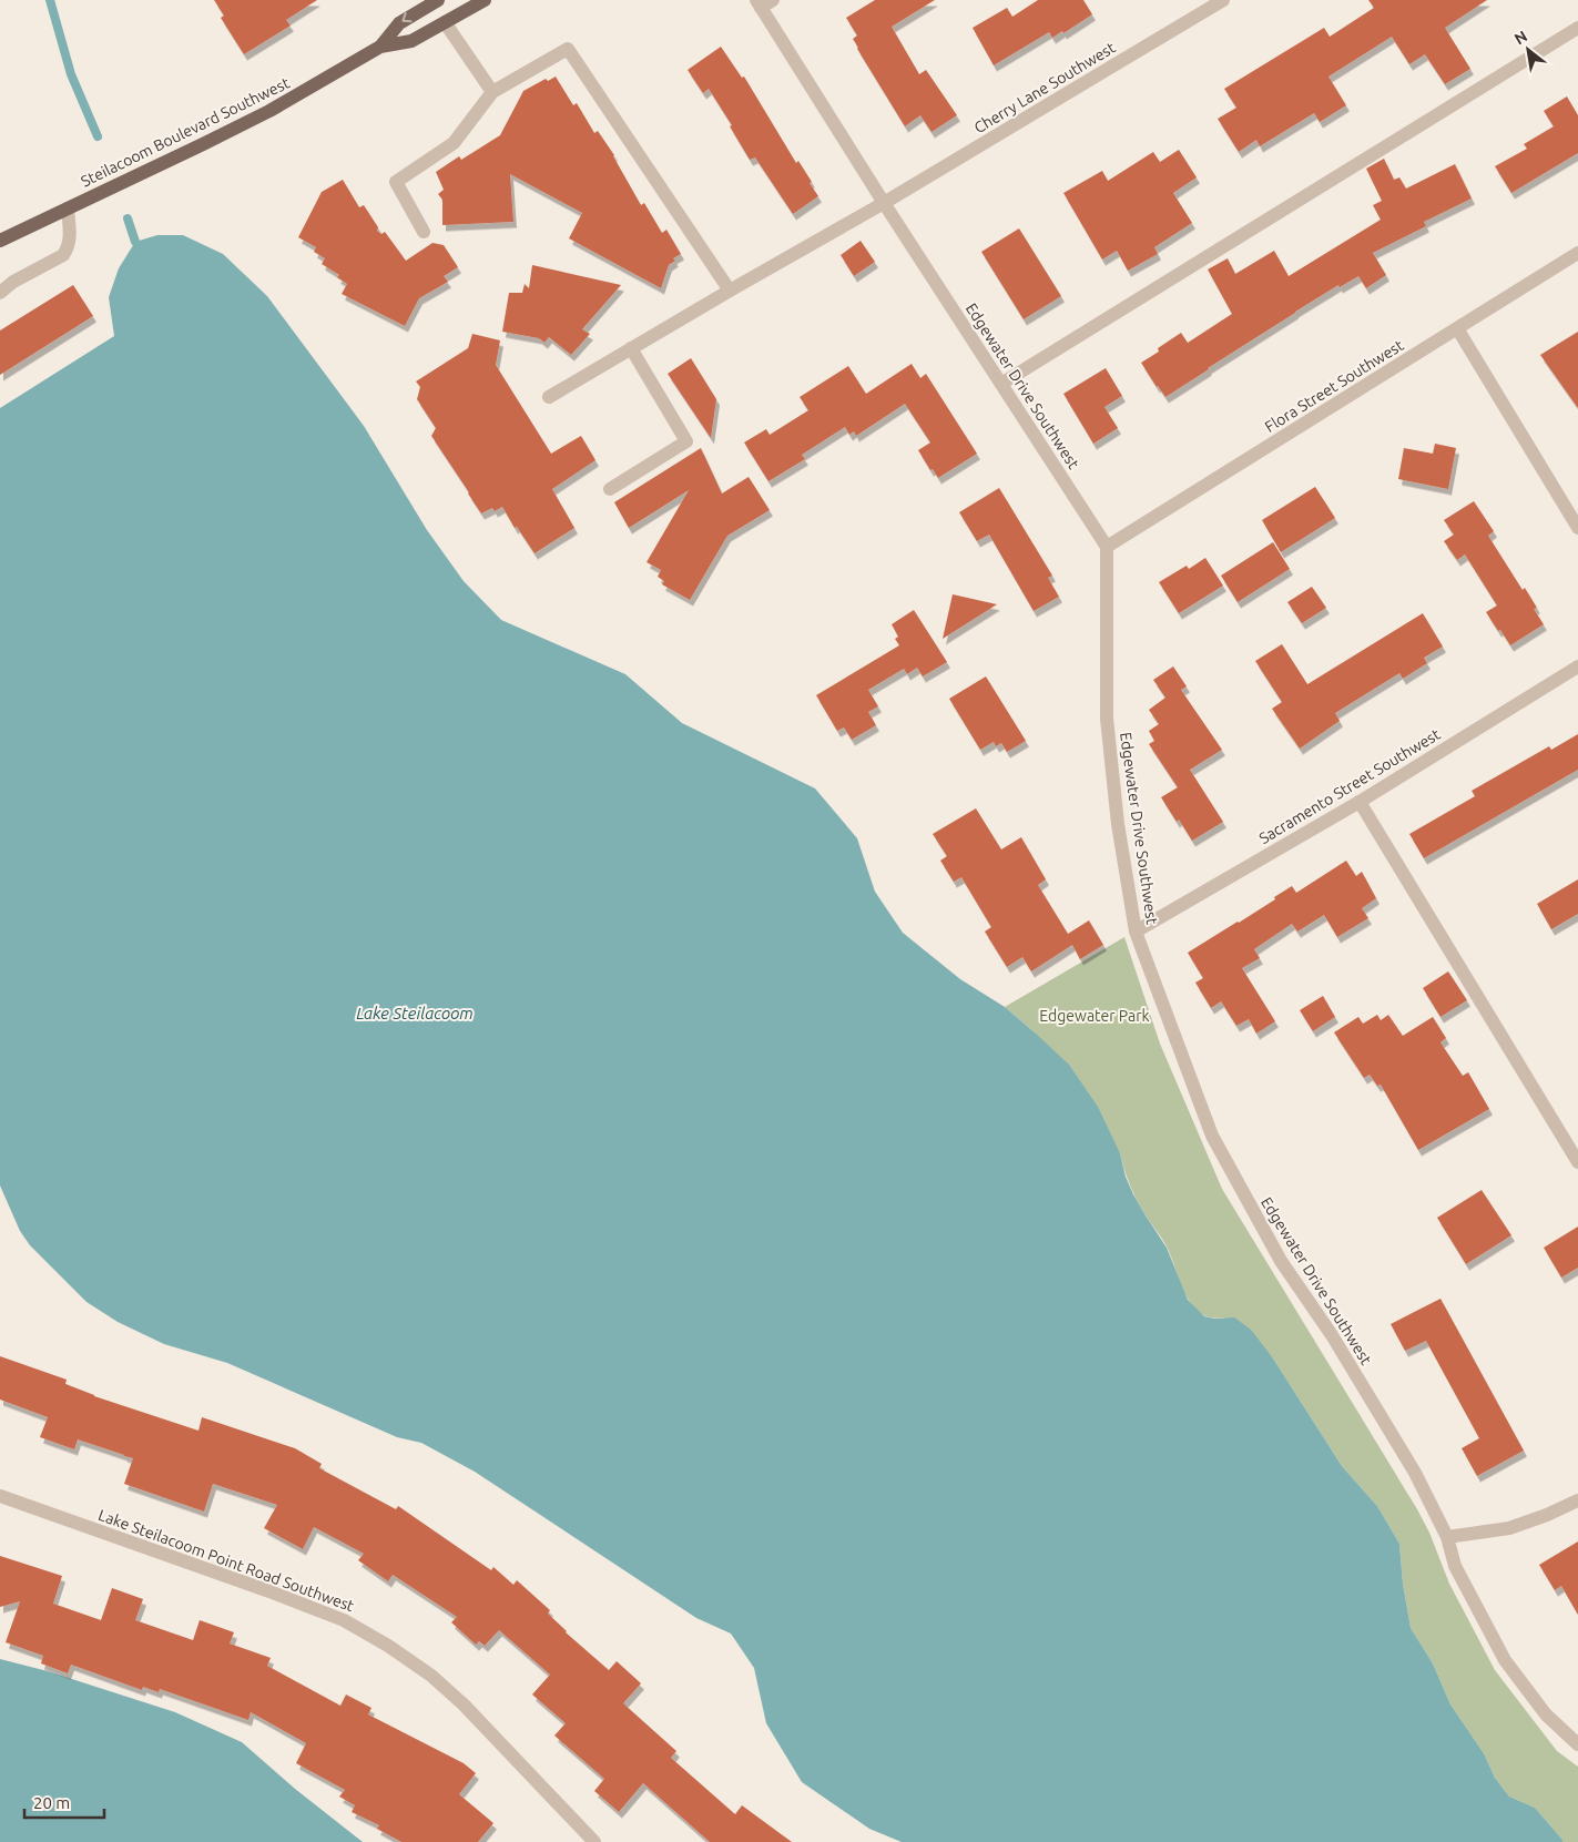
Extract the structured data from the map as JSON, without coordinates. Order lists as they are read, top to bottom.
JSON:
{
  "streets": {
    "main road": ["Steilacoom Boulevard Southwest"],
    "street": [
      "Cherry Lane Southwest",
      "Edgewater Drive Southwest",
      "Flora Street Southwest",
      "Sacramento Street Southwest",
      "Lake Steilacoom Point Road Southwest"
    ]
  },
  "crossings": [
    ["Cherry Lane Southwest", "Edgewater Drive Southwest"],
    ["Edgewater Drive Southwest", "Flora Street Southwest"],
    ["Edgewater Drive Southwest", "Sacramento Street Southwest"]
  ],
  "water": ["Lake Steilacoom"],
  "parks": ["Edgewater Park"],
  "scale_bar": "20 m",
  "north": "top left"
}
